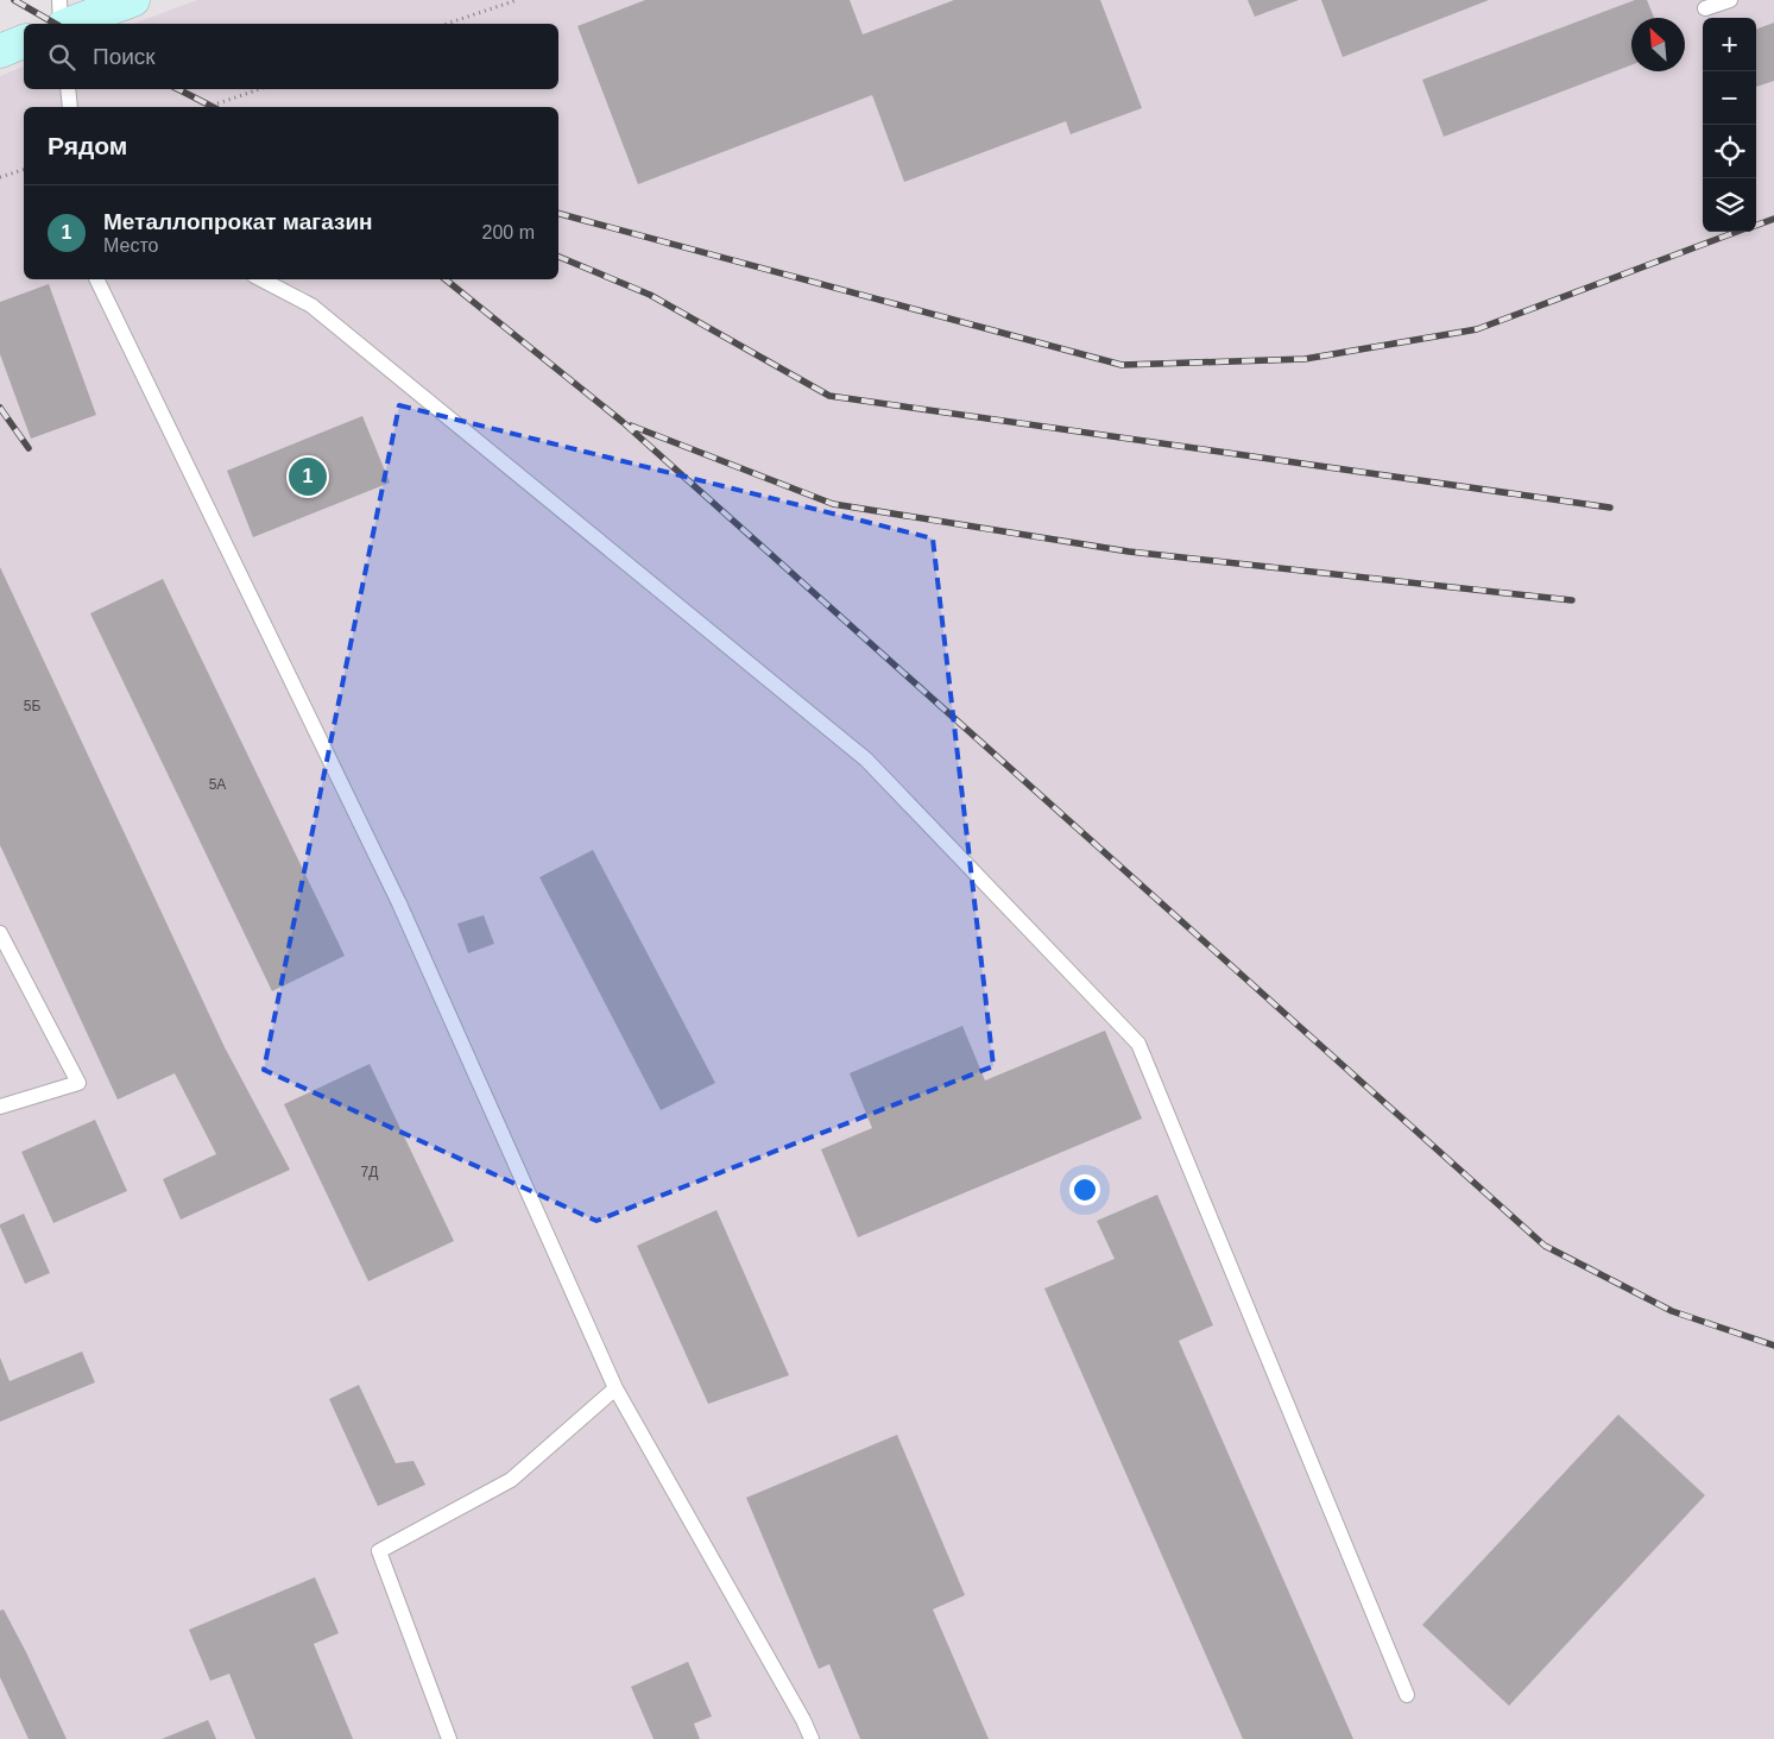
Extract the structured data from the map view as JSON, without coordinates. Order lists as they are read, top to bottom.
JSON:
{
  "house_numbers": ["5Б", "5А", "7Д"],
  "north": "top left",
  "page": {
    "map_buttons": ["+", "−"],
    "search": "Поиск",
    "heading": "Рядом",
    "list": [
      {
        "mark": "1",
        "name": "Металлопрокат магазин",
        "note": "Место",
        "value": "200 m"
      }
    ],
    "pins": "1"
  }
}
